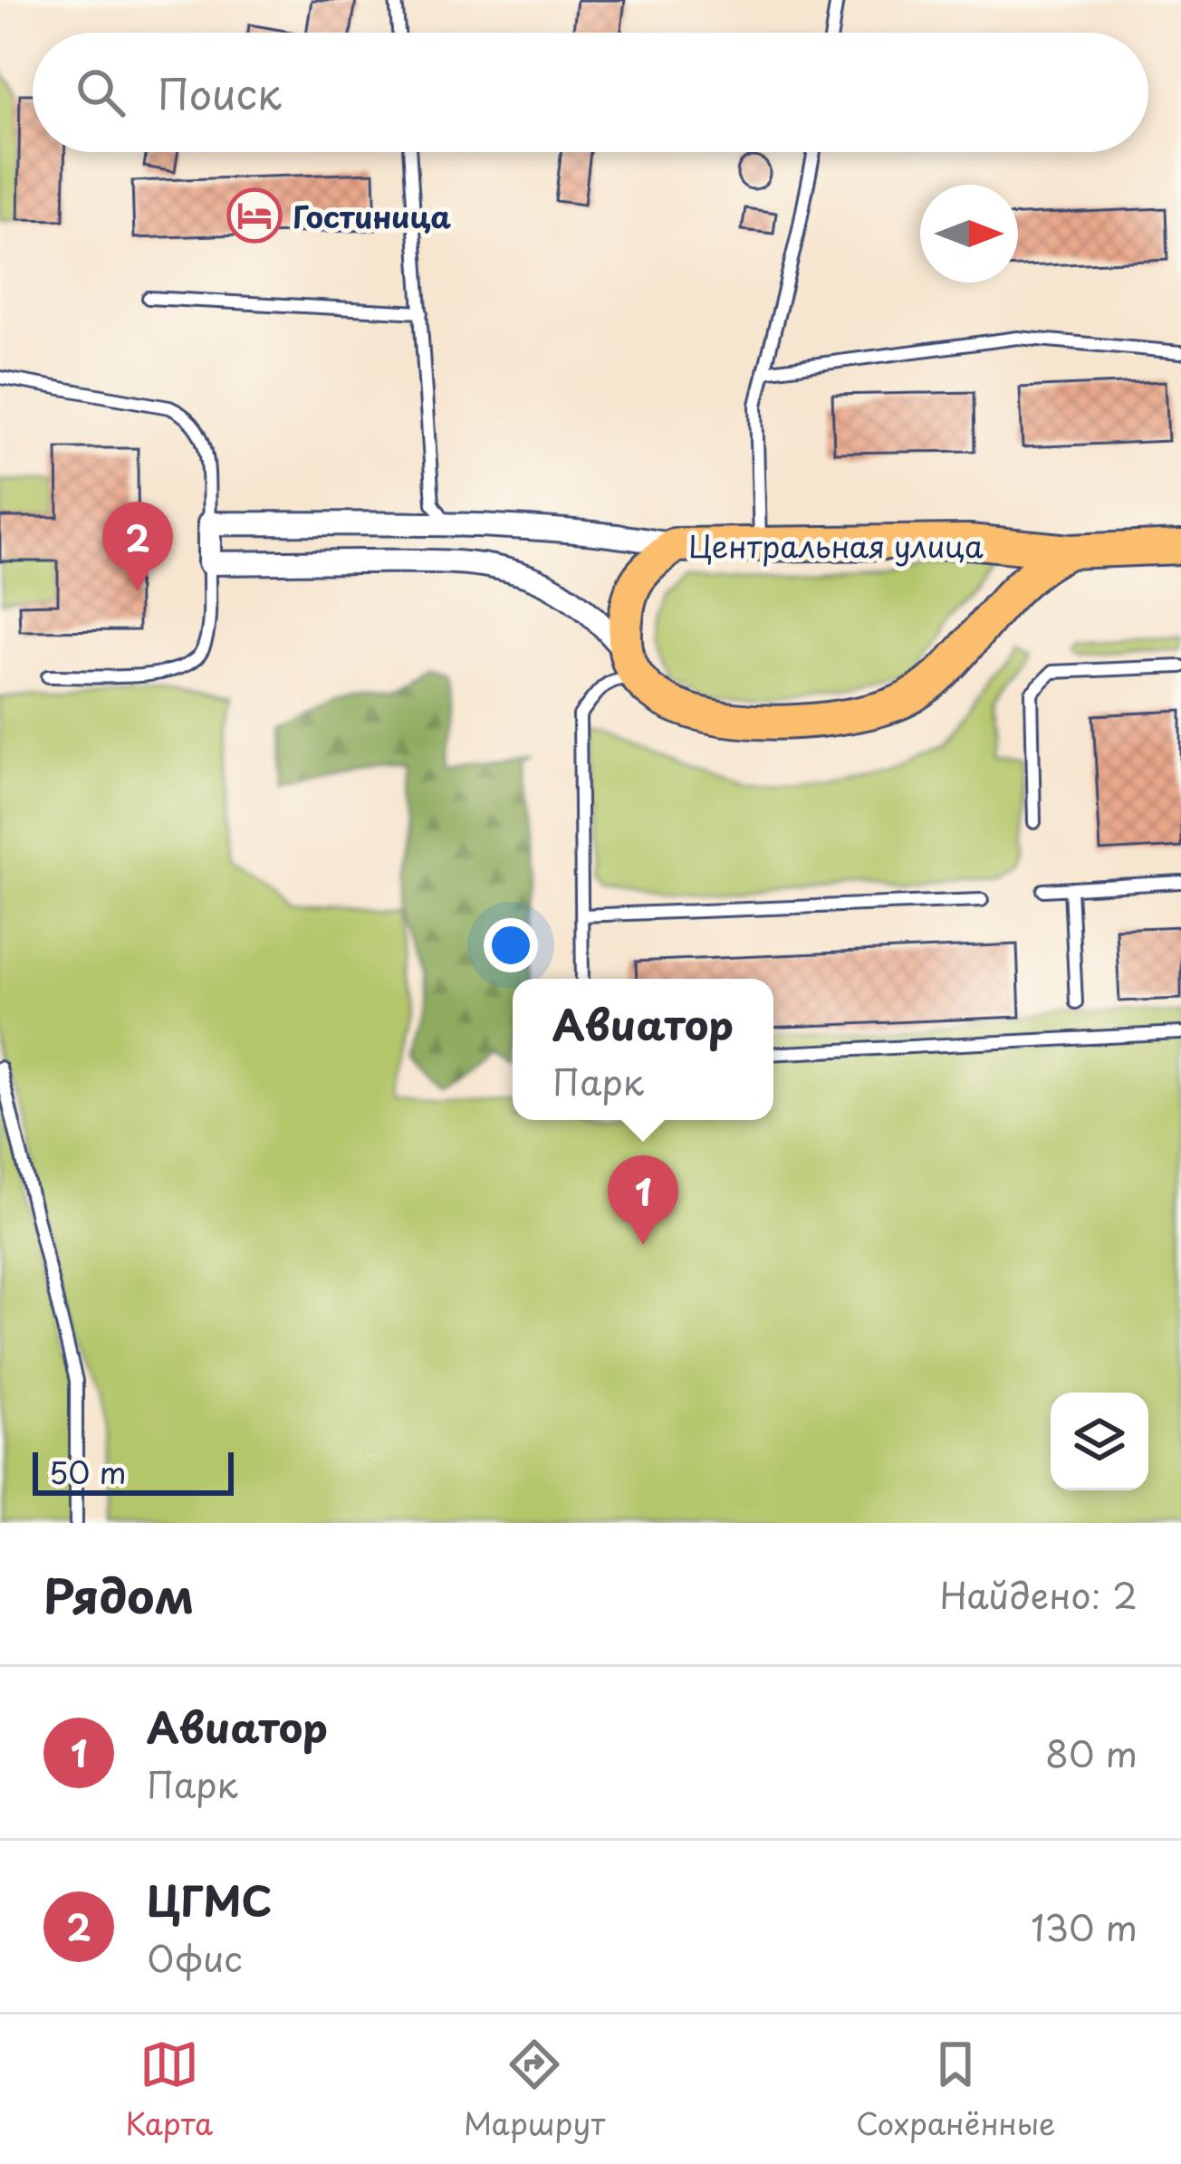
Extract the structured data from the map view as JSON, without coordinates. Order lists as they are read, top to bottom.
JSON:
{
  "streets": {
    "main road": ["Центральная улица"]
  },
  "places": {
    "hotel": ["Гостиница"]
  },
  "scale_bar": "50 m",
  "north": "right",
  "page": {
    "search": "Поиск",
    "pins": ["2", "1"],
    "popup": ["Авиатор", "Парк"],
    "scale": "50 m",
    "heading": ["Рядом", "Найдено: 2"],
    "list": [
      {
        "mark": "1",
        "name": "Авиатор",
        "note": "Парк",
        "value": "80 m"
      },
      {
        "mark": "2",
        "name": "ЦГМС",
        "note": "Офис",
        "value": "130 m"
      }
    ],
    "nav": ["Карта", "Маршрут", "Сохранённые"]
  }
}
